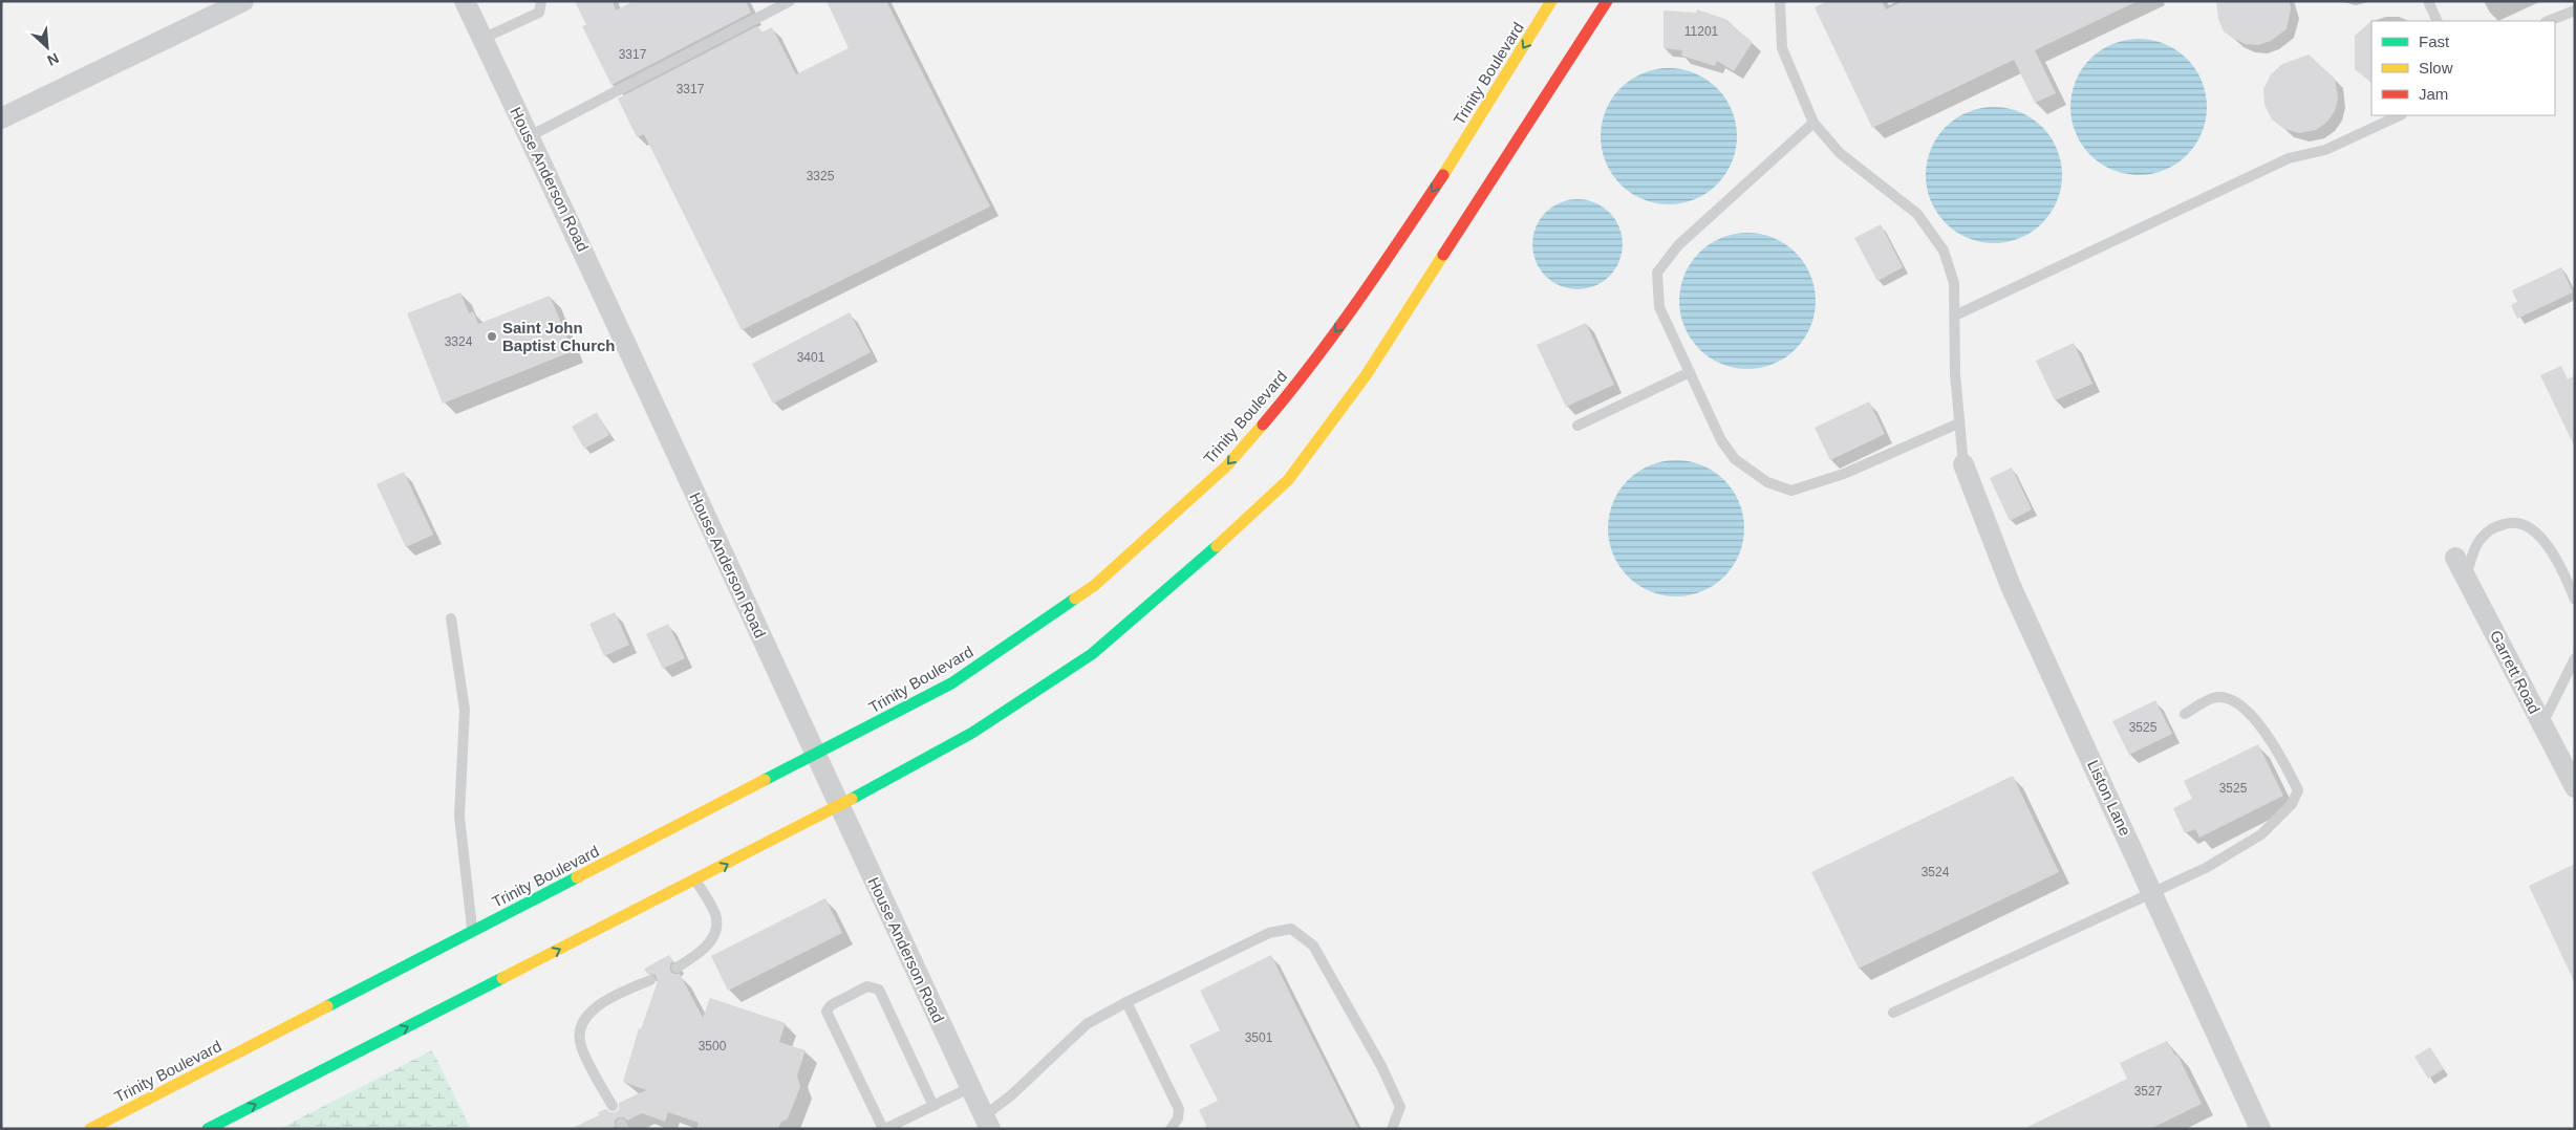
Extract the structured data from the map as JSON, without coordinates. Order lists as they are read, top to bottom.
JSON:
{
  "streets": {
    "main road": ["Trinity Boulevard"],
    "street": ["House Anderson Road", "Garrett Road", "Liston Lane"]
  },
  "crossings": [
    ["Trinity Boulevard", "House Anderson Road"]
  ],
  "places": ["Saint John Baptist Church"],
  "house_numbers": [
    "11201",
    "3317",
    "3317",
    "3325",
    "3324",
    "3401",
    "3525",
    "3525",
    "3524",
    "3501",
    "3500",
    "3527"
  ],
  "legend": ["Fast", "Slow", "Jam"],
  "north": "bottom right"
}
